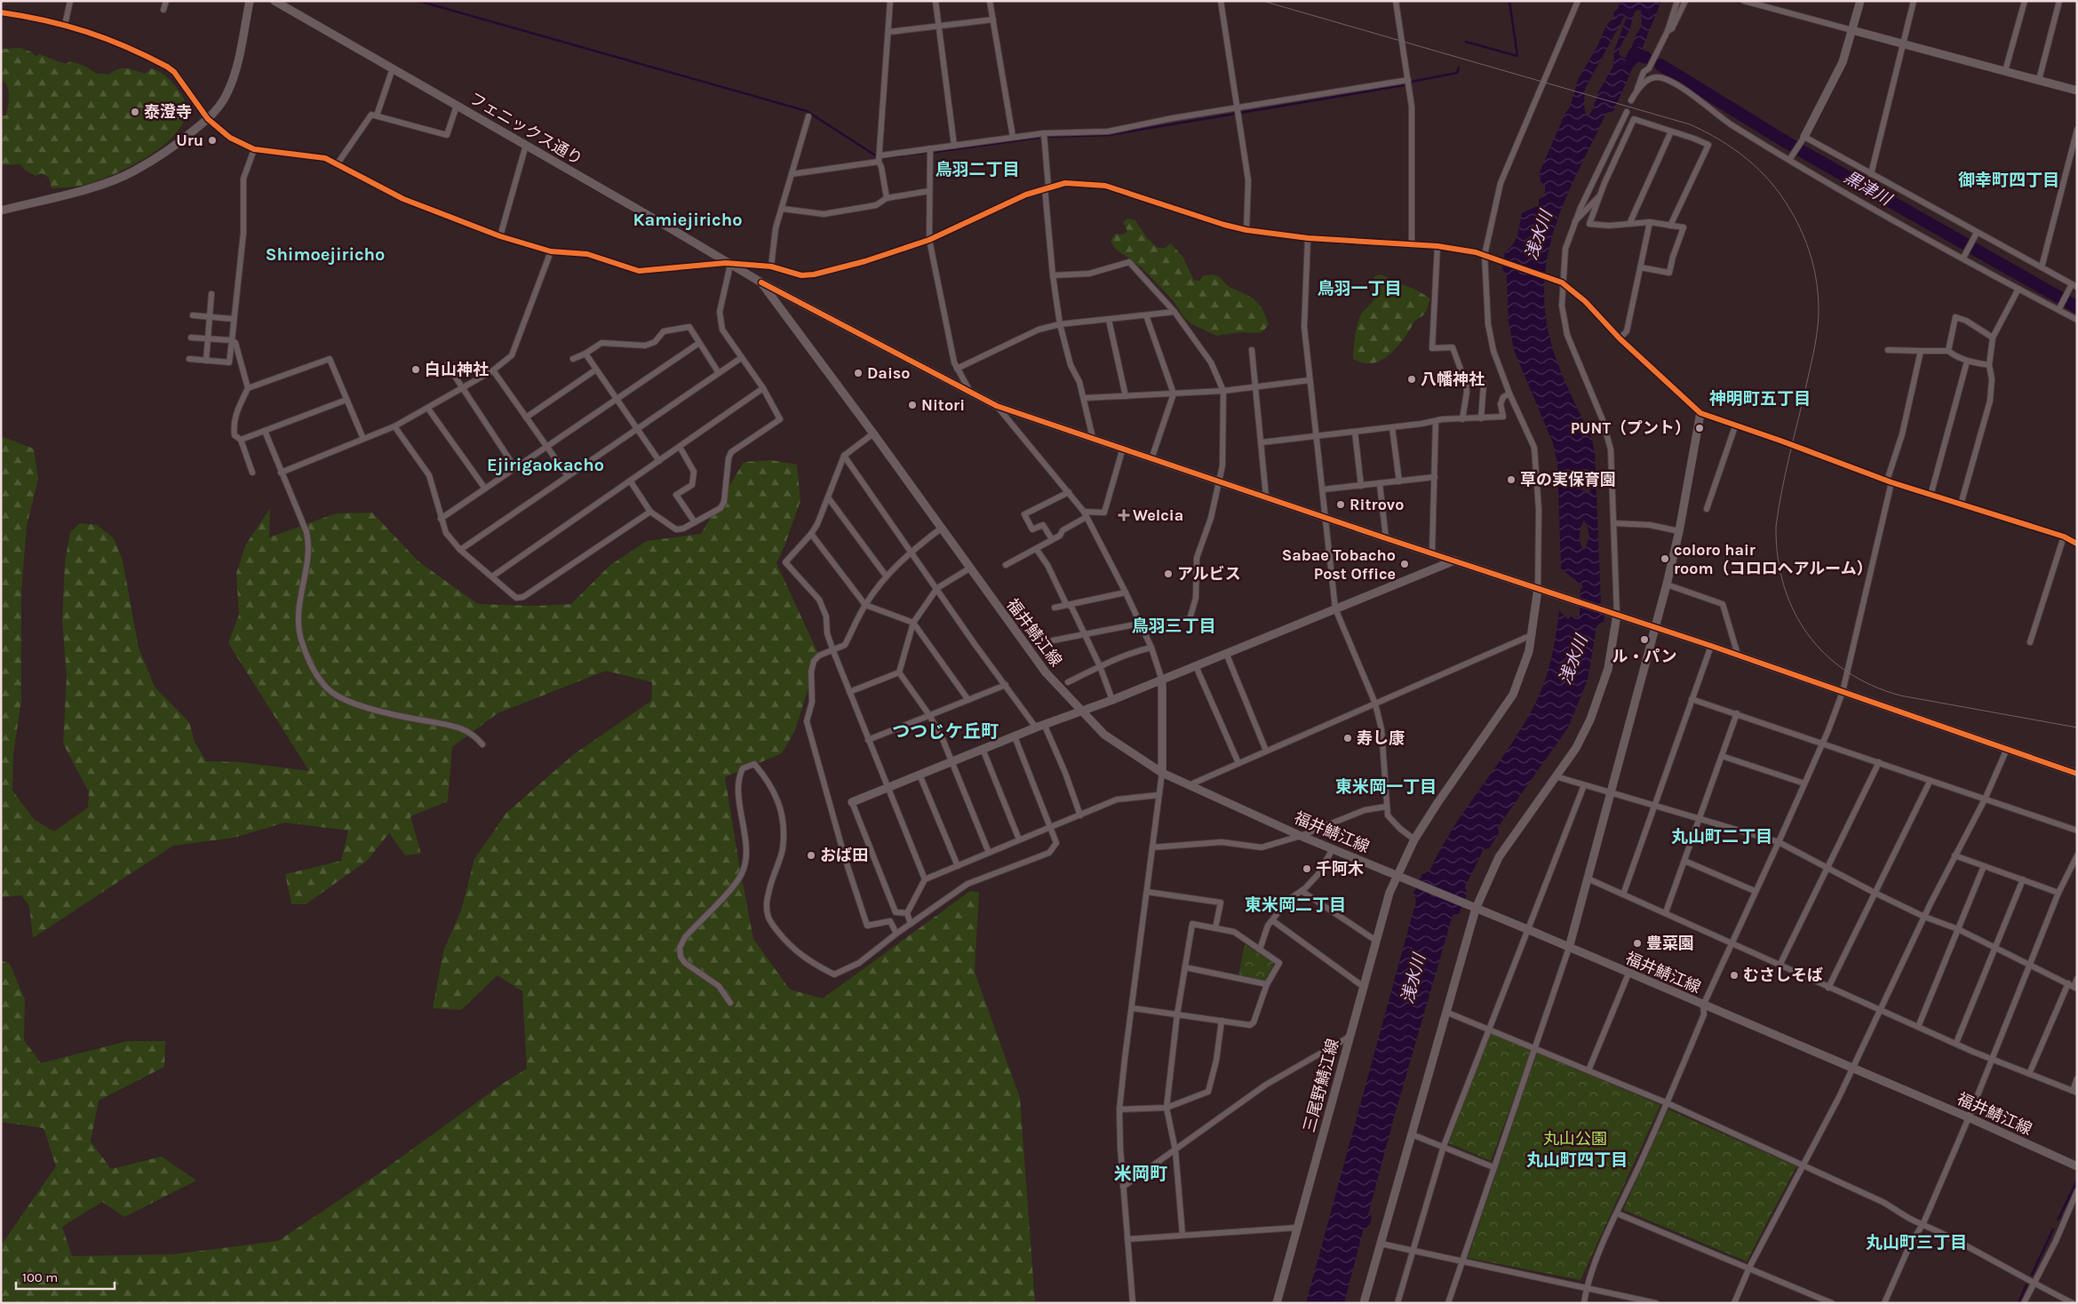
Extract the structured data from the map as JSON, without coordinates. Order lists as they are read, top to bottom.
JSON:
{
  "streets": {
    "street": ["フェニックス通り", "福井鯖江線", "三尾野鯖江線"]
  },
  "crossings": [
    ["フェニックス通り", "福井鯖江線"],
    ["フェニックス通り", "三尾野鯖江線"],
    ["福井鯖江線", "三尾野鯖江線"]
  ],
  "districts": [
    "鳥羽二丁目",
    "御幸町四丁目",
    "Kamiejiricho",
    "Shimoejiricho",
    "鳥羽一丁目",
    "神明町五丁目",
    "Ejirigaokacho",
    "鳥羽三丁目",
    "つつじケ丘町",
    "東米岡一丁目",
    "丸山町二丁目",
    "東米岡二丁目",
    "丸山町四丁目",
    "米岡町",
    "丸山町三丁目"
  ],
  "water": ["黒津川", "浅水川"],
  "parks": ["丸山公園"],
  "places": {
    "other": [
      "泰澄寺",
      "Uru",
      "白山神社",
      "Daiso",
      "八幡神社",
      "Nitori",
      "PUNT（プント）",
      "草の実保育園",
      "Ritrovo",
      "coloro hair room（コロロヘアルーム）",
      "Sabae Tobacho Post Office",
      "アルビス",
      "ル・パン",
      "寿し康",
      "おば田",
      "千阿木",
      "豊菜園",
      "むさしそば"
    ],
    "health": ["Welcia"]
  },
  "scale_bar": "100 m"
}
